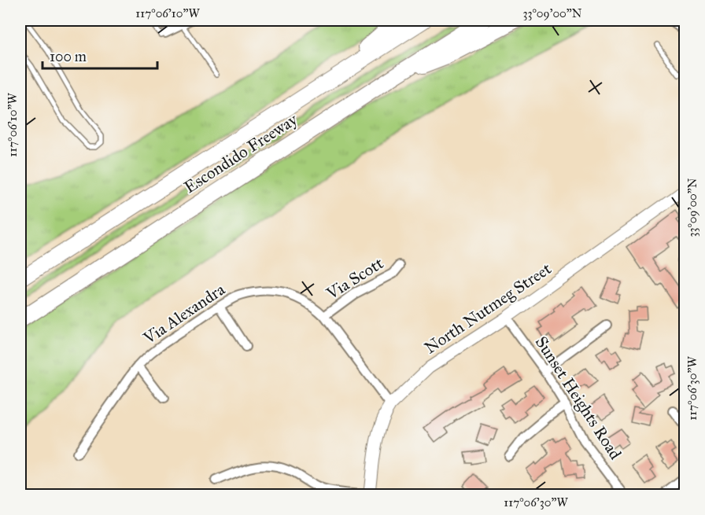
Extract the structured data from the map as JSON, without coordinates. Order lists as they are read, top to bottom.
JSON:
{
  "streets": {
    "highway": ["Escondido Freeway"],
    "street": [
      "Via Scott",
      "North Nutmeg Street",
      "Via Alexandra",
      "Sunset Heights Road"
    ]
  },
  "crossings": [
    ["Via Scott", "Via Alexandra"],
    ["North Nutmeg Street", "Via Alexandra"],
    ["North Nutmeg Street", "Sunset Heights Road"]
  ],
  "scale_bar": "100 m",
  "coordinates": ["117°06'10\"W", "33°09'00\"N", "117°06'30\"W"]
}
